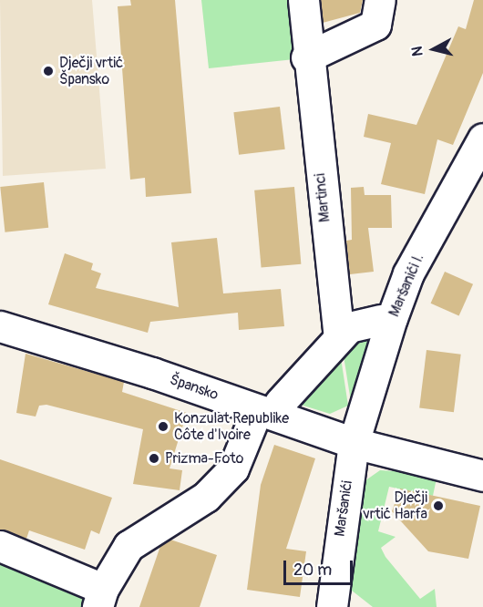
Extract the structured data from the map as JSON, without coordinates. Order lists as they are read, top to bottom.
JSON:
{
  "streets": {
    "street": [
      "Martinci",
      "Maršanići I.",
      "Špansko",
      "Maršanići"
    ]
  },
  "crossings": [
    ["Maršanići I.", "Špansko"],
    ["Maršanići I.", "Maršanići"],
    ["Špansko", "Maršanići"]
  ],
  "places": [
    "Dječji vrtić Špansko",
    "Konzulat Republike Côte d'Ivoire",
    "Prizma-Foto",
    "Dječji vrtić Harfa"
  ],
  "scale_bar": "20 m",
  "north": "left"
}
